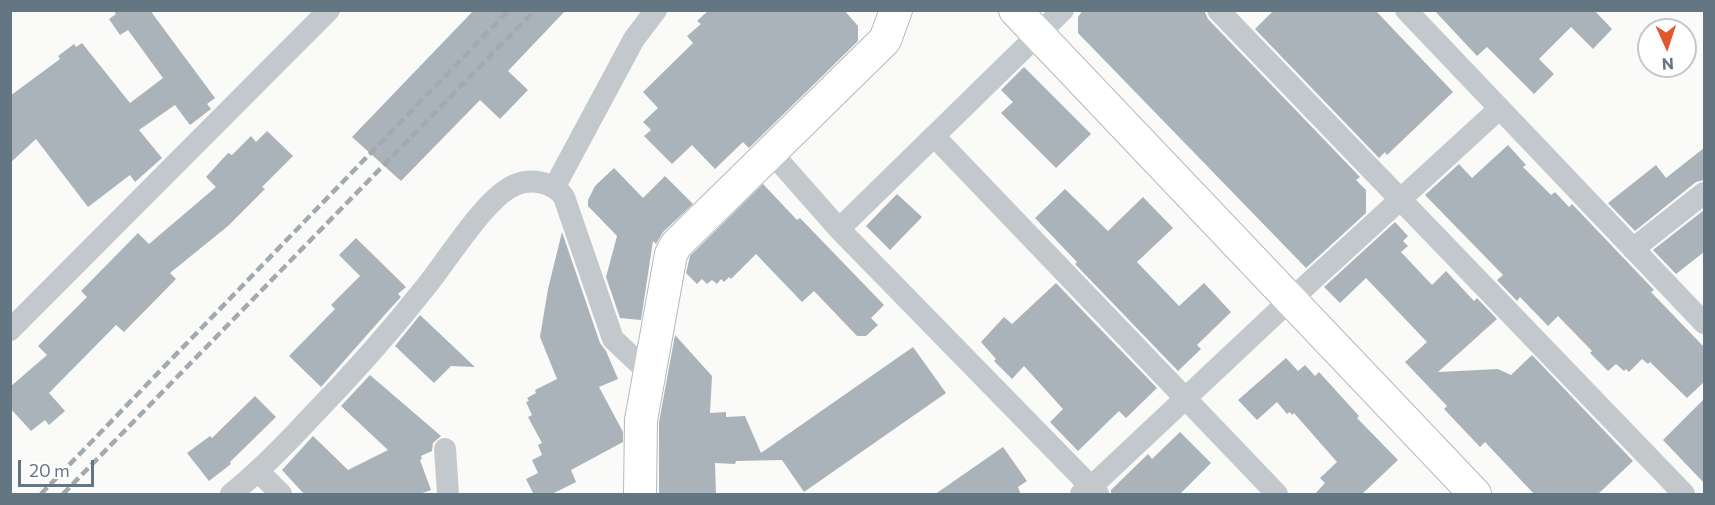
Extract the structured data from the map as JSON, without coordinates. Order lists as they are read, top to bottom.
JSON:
{
  "scale_bar": "20 m",
  "north": "bottom"
}
